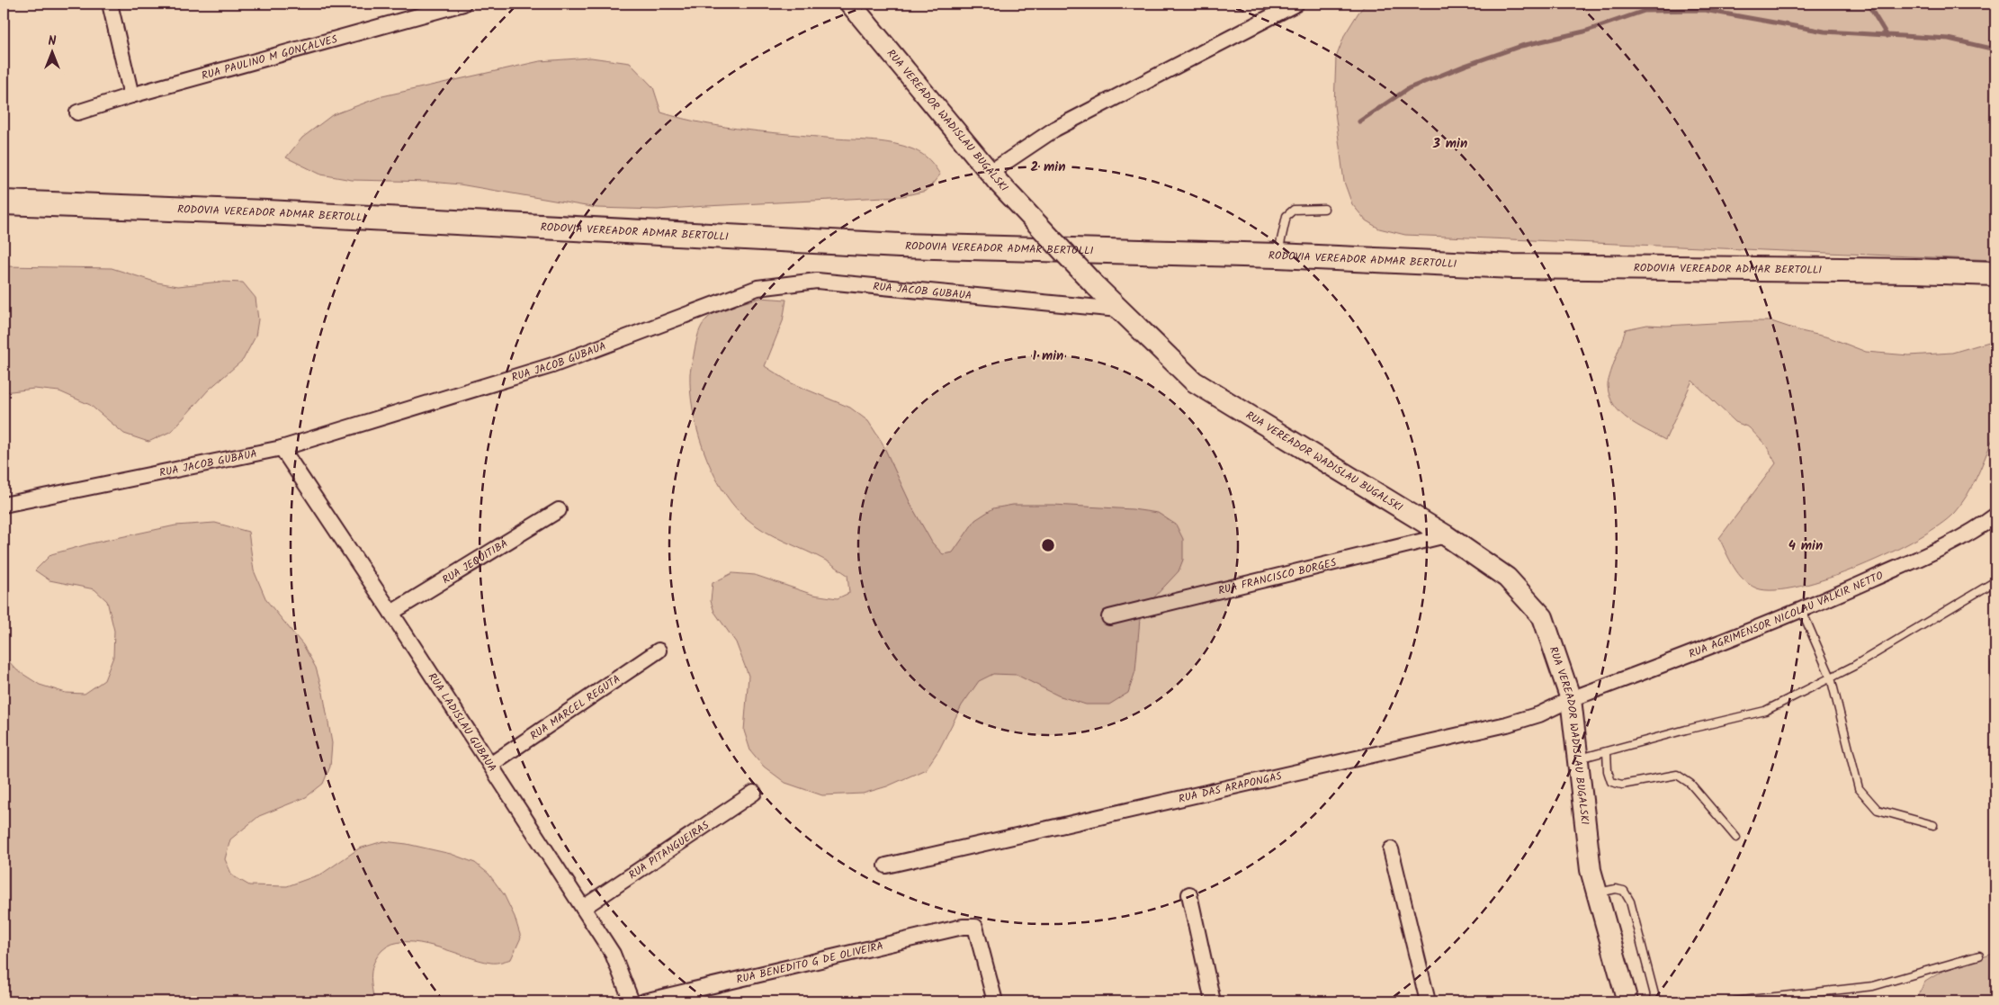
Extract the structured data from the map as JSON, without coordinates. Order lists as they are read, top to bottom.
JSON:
{
  "streets": {
    "highway": ["RODOVIA VEREADOR ADMAR BERTOLLI"],
    "main road": ["RUA VEREADOR WADISLAU BUGALSKI"],
    "street": [
      "RUA PAULINO M GONÇALVES",
      "RUA JACOB GUBAUA",
      "RUA JEQUITIBÁ",
      "RUA FRANCISCO BORGES",
      "RUA AGRIMENSOR NICOLAU VALKIR NETTO",
      "RUA MARCEL REGUTA",
      "RUA LADISLAU GUBAUA",
      "RUA DAS ARAPONGAS",
      "RUA PITANGUEIRAS",
      "RUA BENEDITO G DE OLIVEIRA"
    ]
  },
  "crossings": [
    ["RUA VEREADOR WADISLAU BUGALSKI", "RUA JACOB GUBAUA"],
    ["RUA VEREADOR WADISLAU BUGALSKI", "RUA FRANCISCO BORGES"],
    ["RUA VEREADOR WADISLAU BUGALSKI", "RUA AGRIMENSOR NICOLAU VALKIR NETTO"],
    ["RUA VEREADOR WADISLAU BUGALSKI", "RUA DAS ARAPONGAS"],
    ["RUA JACOB GUBAUA", "RUA LADISLAU GUBAUA"],
    ["RUA JEQUITIBÁ", "RUA LADISLAU GUBAUA"],
    ["RUA AGRIMENSOR NICOLAU VALKIR NETTO", "RUA DAS ARAPONGAS"],
    ["RUA MARCEL REGUTA", "RUA LADISLAU GUBAUA"],
    ["RUA LADISLAU GUBAUA", "RUA PITANGUEIRAS"]
  ],
  "north": "top",
  "rings": [
    "3 min",
    "2 min",
    "1 min",
    "4 min"
  ]
}
